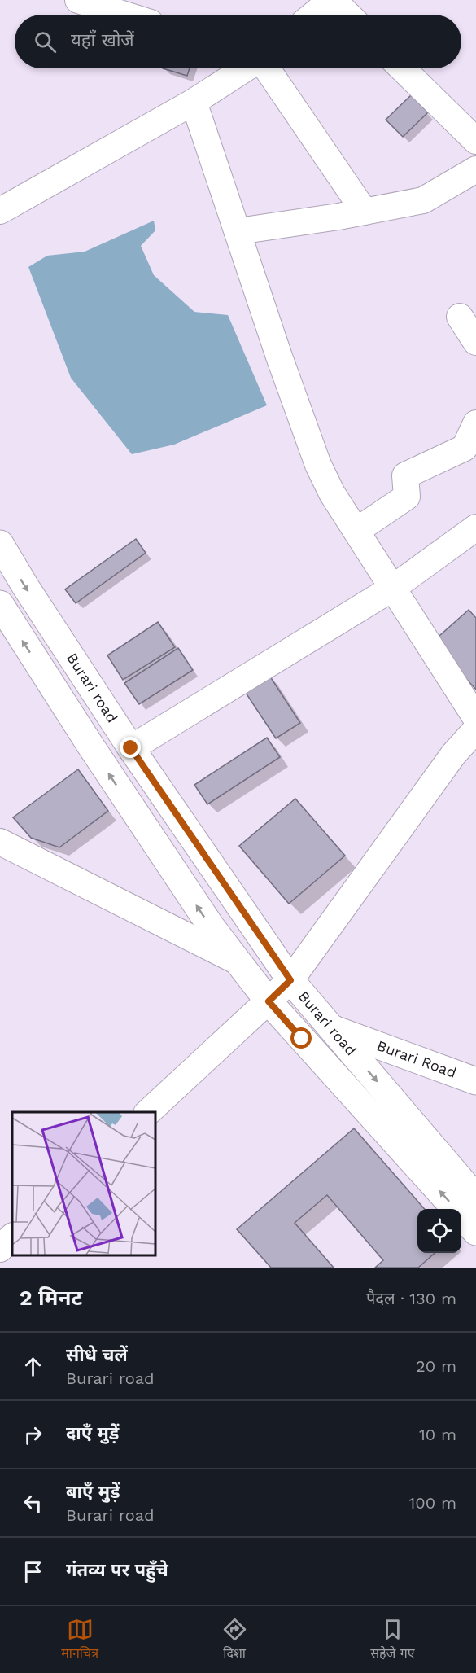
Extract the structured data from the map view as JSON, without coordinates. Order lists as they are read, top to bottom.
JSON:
{
  "streets": {
    "main road": ["Burari road", "Burari Road"]
  },
  "crossings": [
    ["Burari road", "Burari Road"]
  ],
  "page": {
    "search": "यहाँ खोजें",
    "heading": ["2 मिनट", "पैदल · 130 m"],
    "list": [
      ["सीधे चलें", "Burari road", "20 m"],
      ["दाएँ मुड़ें", "10 m"],
      ["बाएँ मुड़ें", "Burari road", "100 m"],
      "गंतव्य पर पहुँचे"
    ],
    "nav": ["मानचित्र", "दिशा", "सहेजे गए"]
  }
}
